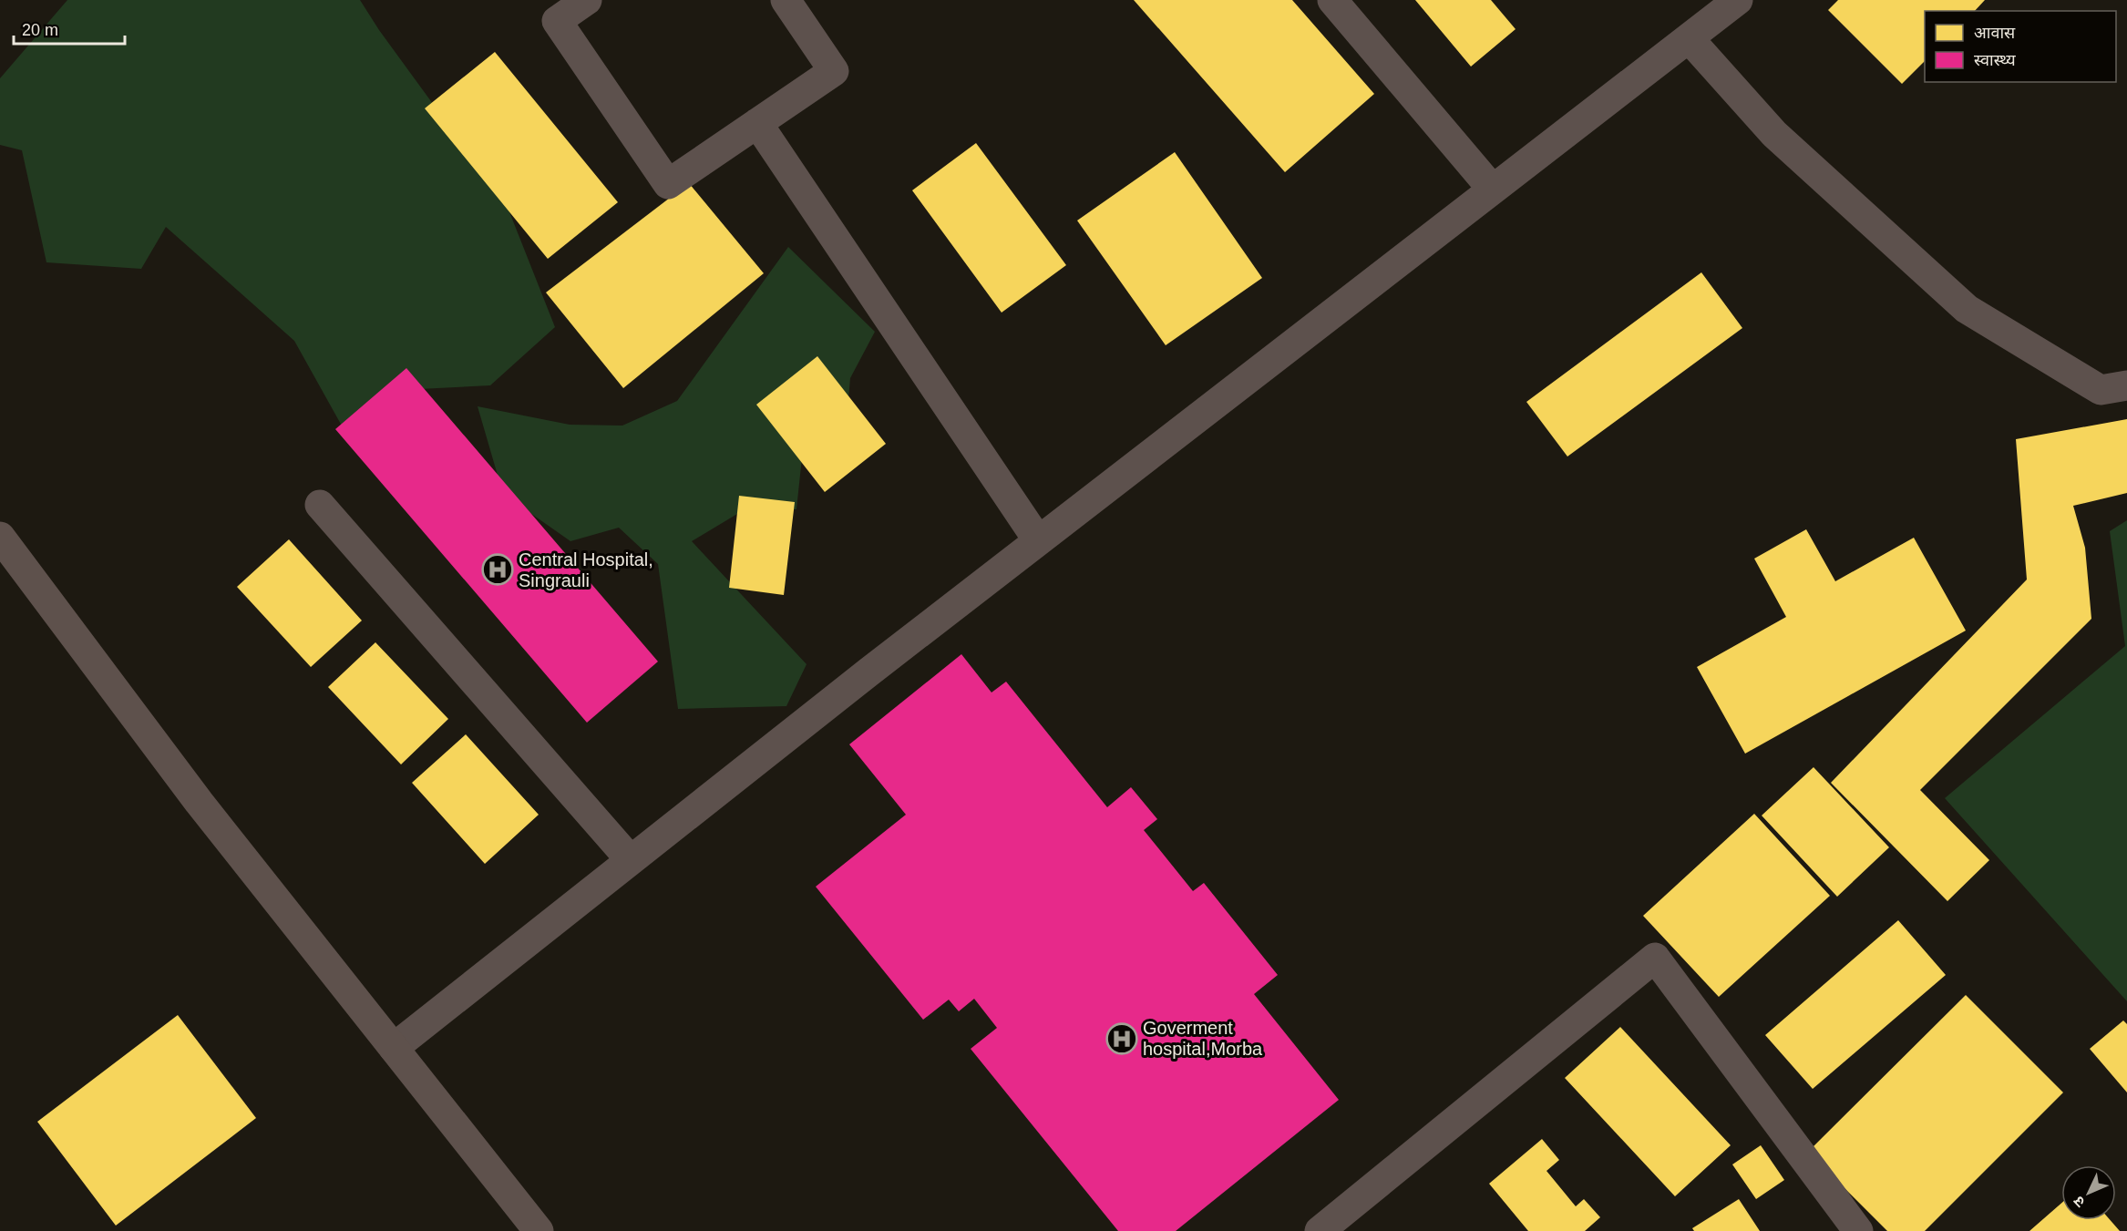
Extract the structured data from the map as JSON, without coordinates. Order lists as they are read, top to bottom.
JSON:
{
  "places": {
    "hospital": ["Central Hospital, Singrauli", "Goverment hospital,Morba"]
  },
  "legend": ["आवास", "स्वास्थ्य"],
  "scale_bar": "20 m",
  "north": "bottom left"
}
